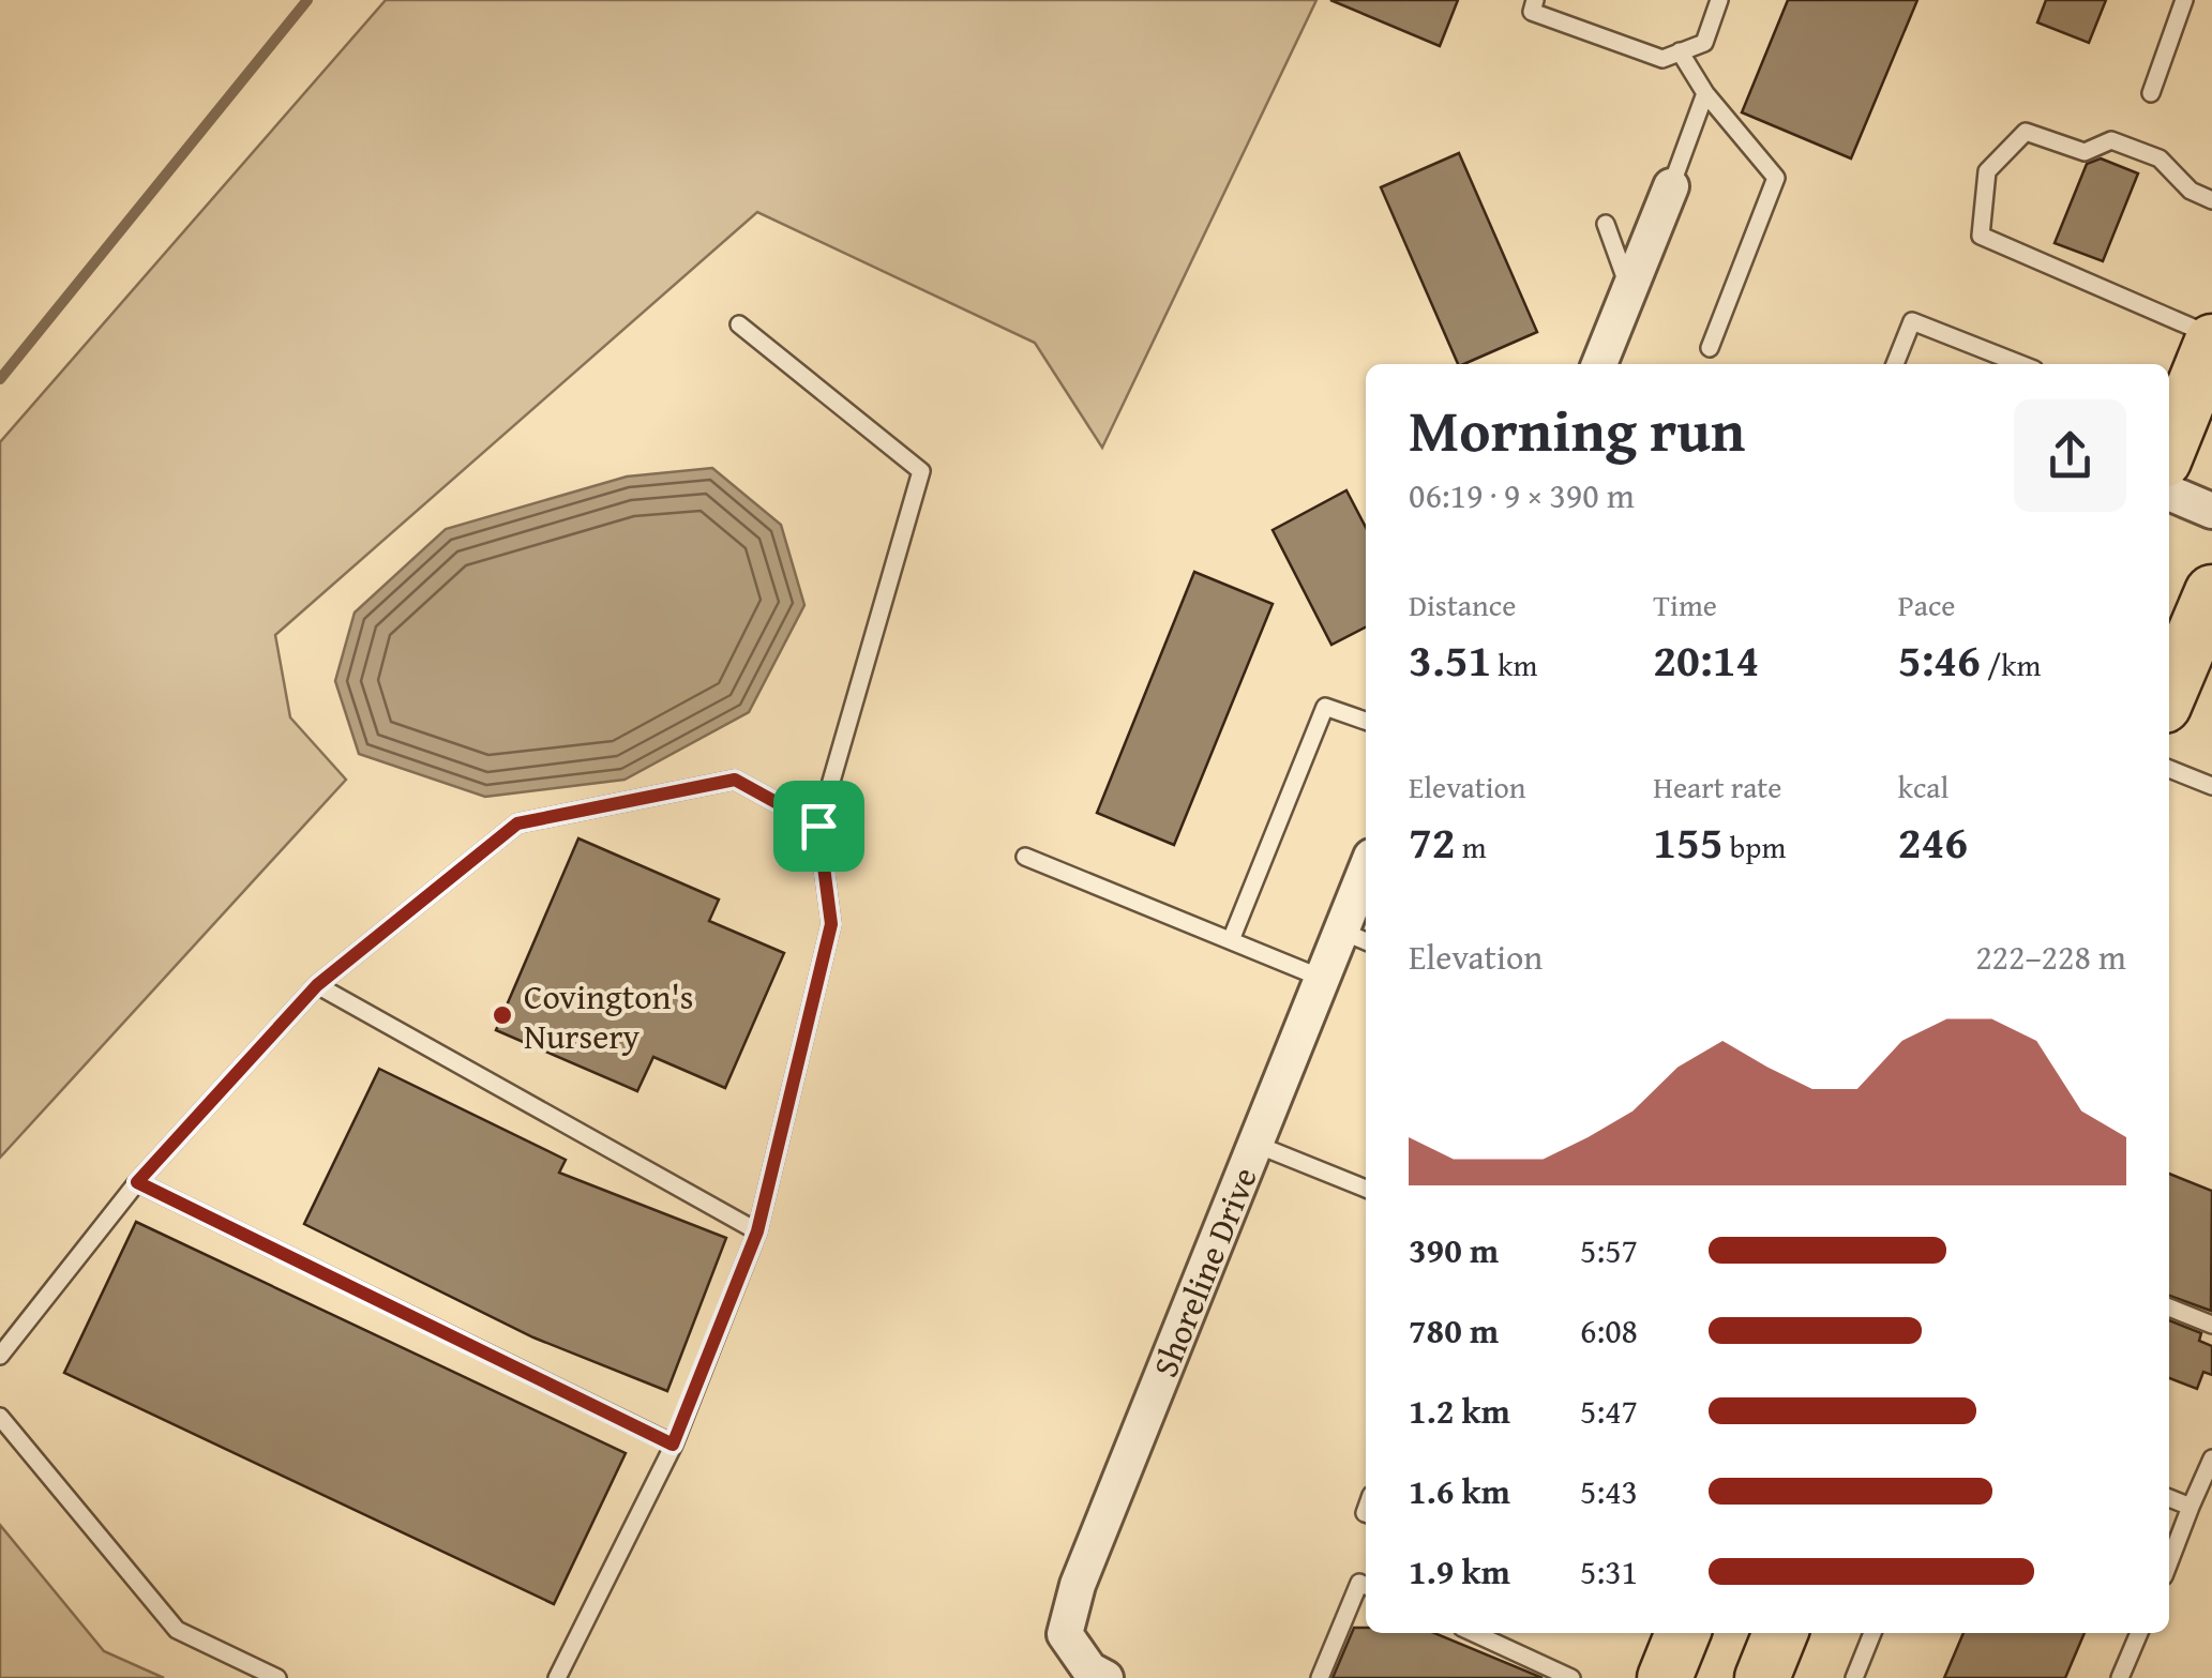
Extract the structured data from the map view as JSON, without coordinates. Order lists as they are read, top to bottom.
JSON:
{
  "streets": {
    "street": ["Shoreline Drive"]
  },
  "places": ["Covington's Nursery"],
  "page": {
    "heading": ["Morning run", "06:19 · 9 × 390 m"],
    "stats": [
      ["Distance", "3.51 km"],
      ["Time", "20:14"],
      ["Pace", "5:46 /km"],
      ["Elevation", "72 m"],
      ["Heart rate", "155 bpm"],
      ["kcal", "246"]
    ],
    "chart": ["Elevation", "222–228 m"],
    "list": [
      {
        "name": "390 m",
        "note": "5:57"
      },
      {
        "name": "780 m",
        "note": "6:08"
      },
      {
        "name": "1.2 km",
        "note": "5:47"
      },
      {
        "name": "1.6 km",
        "note": "5:43"
      },
      {
        "name": "1.9 km",
        "note": "5:31"
      }
    ]
  }
}
